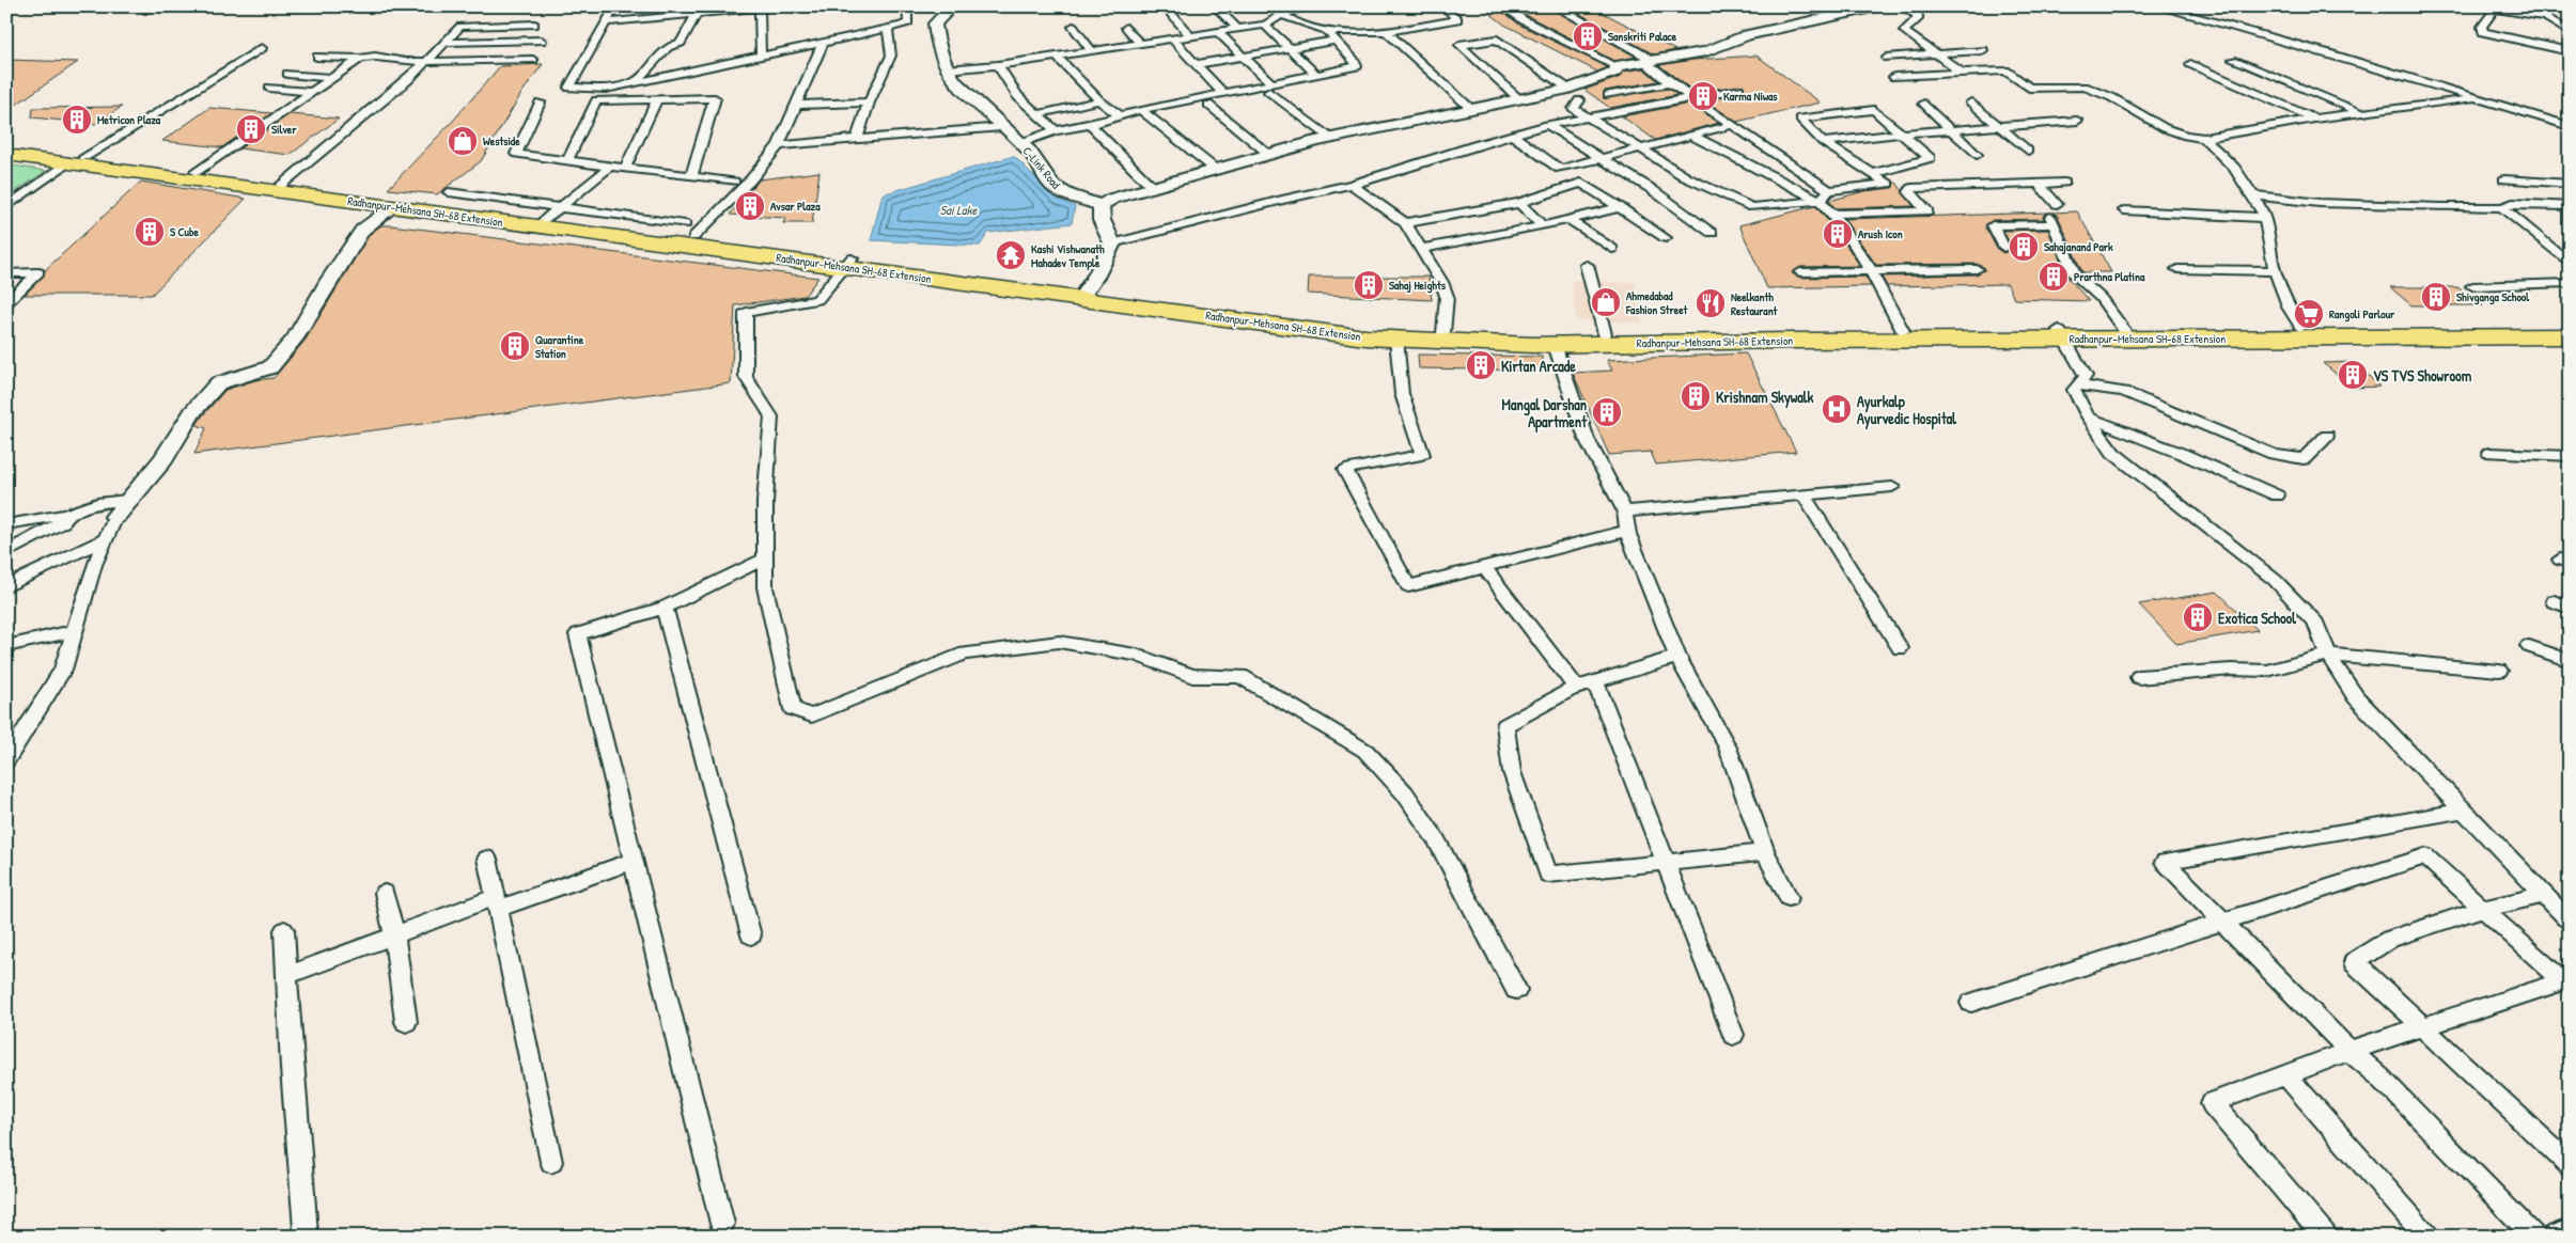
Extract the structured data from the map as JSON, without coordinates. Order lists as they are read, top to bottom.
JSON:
{
  "streets": {
    "highway": ["Radhanpur-Mehsana SH-68 Extension"],
    "street": ["C-Link Road"]
  },
  "water": ["Sai Lake"],
  "places": {
    "building": [
      "Sanskriti Palace",
      "Karma Niwas",
      "Metricon Plaza",
      "Silver",
      "Avsar Plaza",
      "S Cube",
      "Arush Icon",
      "Sahajanand Park",
      "Prarthna Platina",
      "Sahaj Heights",
      "Shivganga School",
      "Quarantine Station",
      "Kirtan Arcade",
      "VS TVS Showroom",
      "Krishnam Skywalk",
      "Mangal Darshan Apartment",
      "Exotica School"
    ],
    "shop": ["Westside", "Ahmedabad Fashion Street"],
    "temple": ["Kashi Vishwanath Mahadev Temple"],
    "restaurant": ["Neelkanth Restaurant"],
    "supermarket": ["Rangoli Parlour"],
    "hospital": ["Ayurkalp Ayurvedic Hospital"]
  }
}
